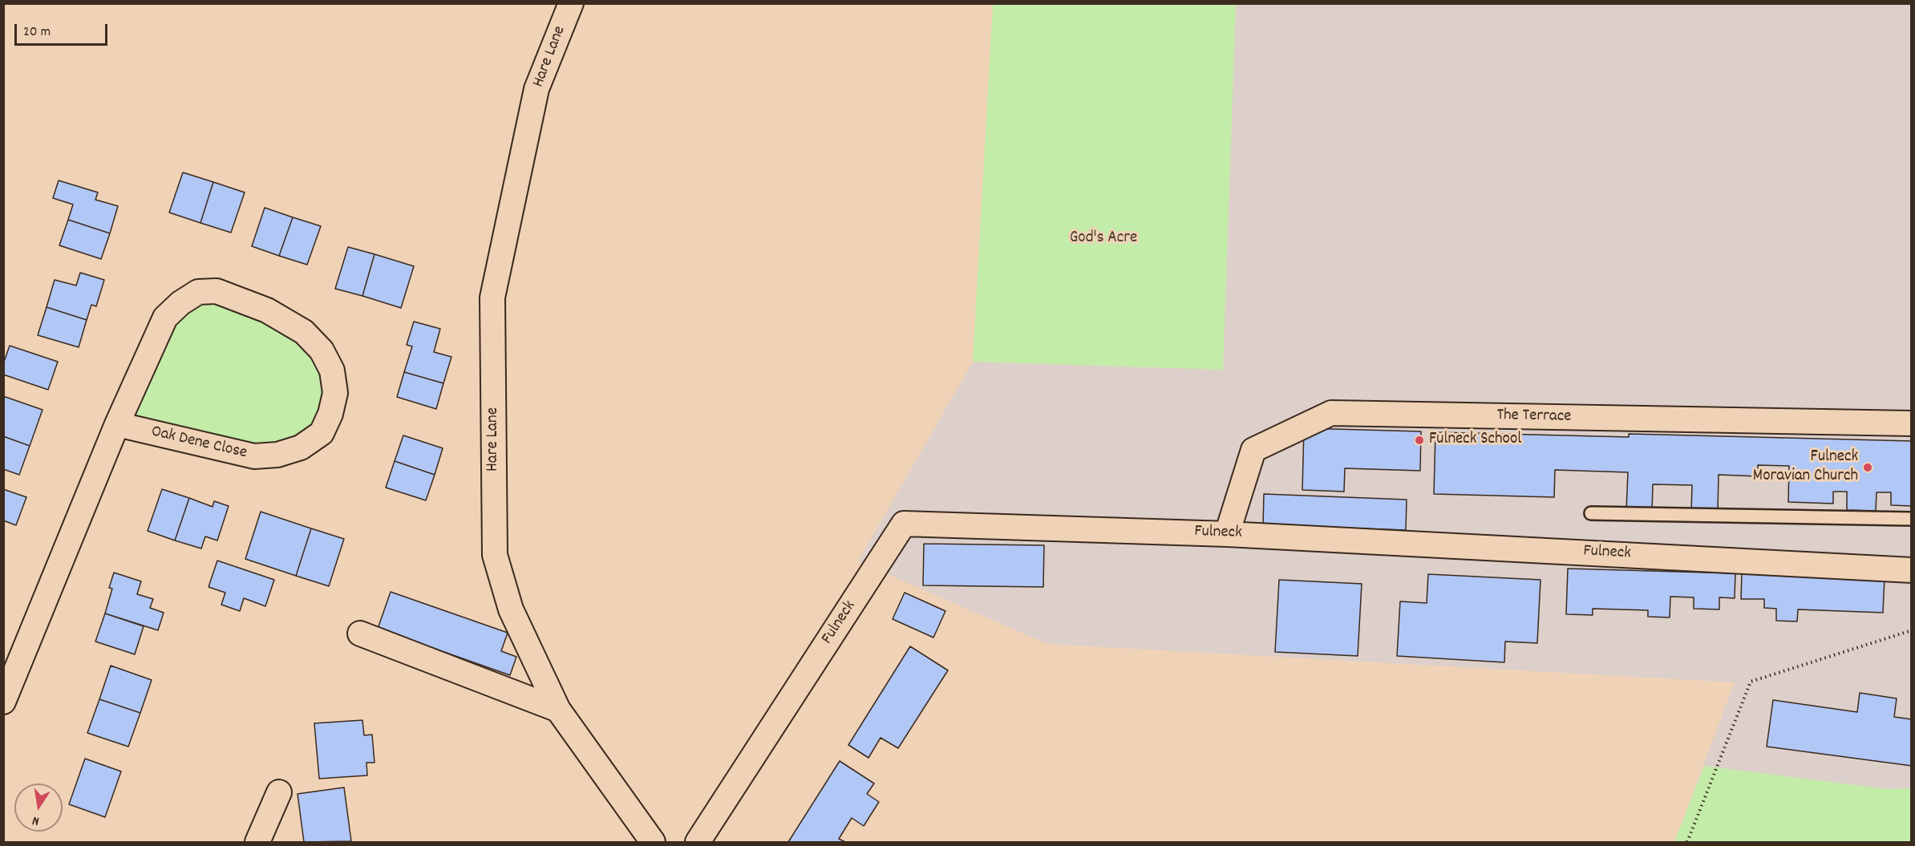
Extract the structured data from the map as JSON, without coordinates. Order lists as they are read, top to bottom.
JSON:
{
  "streets": {
    "street": [
      "Hare Lane",
      "The Terrace",
      "Oak Dene Close",
      "Fulneck"
    ]
  },
  "crossings": [
    ["The Terrace", "Fulneck"]
  ],
  "parks": ["God's Acre"],
  "places": ["Fulneck School", "Fulneck Moravian Church"],
  "scale_bar": "20 m",
  "north": "bottom"
}
